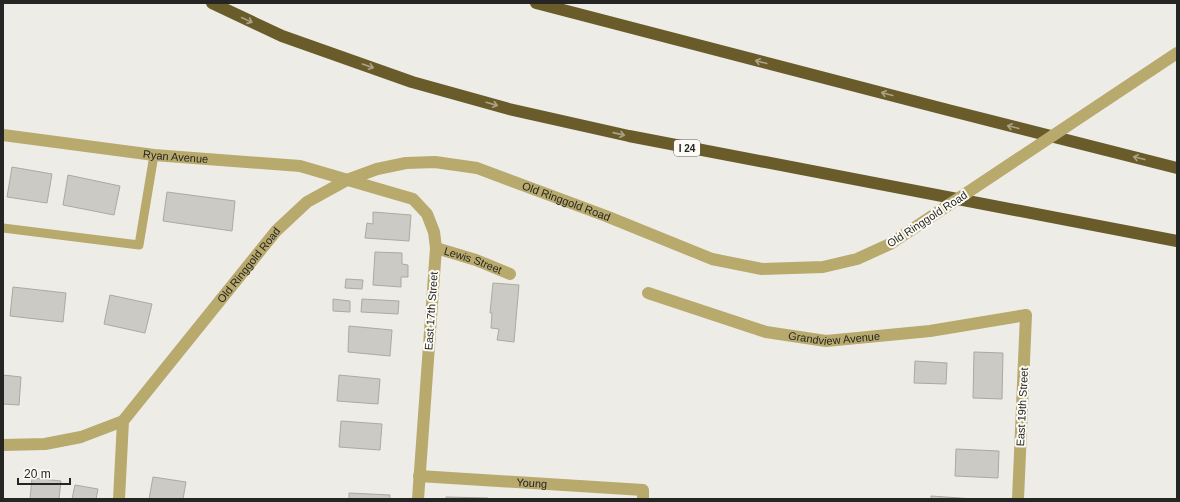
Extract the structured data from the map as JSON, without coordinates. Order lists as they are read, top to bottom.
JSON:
{
  "streets": {
    "highway": ["I 24"],
    "street": [
      "Ryan Avenue",
      "Old Ringgold Road",
      "Lewis Street",
      "East 17th Street",
      "Grandview Avenue",
      "East 19th Street",
      "Young"
    ]
  },
  "crossings": [
    ["Ryan Avenue", "Old Ringgold Road"],
    ["Ryan Avenue", "East 17th Street"],
    ["Old Ringgold Road", "East 17th Street"],
    ["Lewis Street", "East 17th Street"],
    ["East 17th Street", "Young"],
    ["Grandview Avenue", "East 19th Street"]
  ],
  "scale_bar": "20 m"
}
